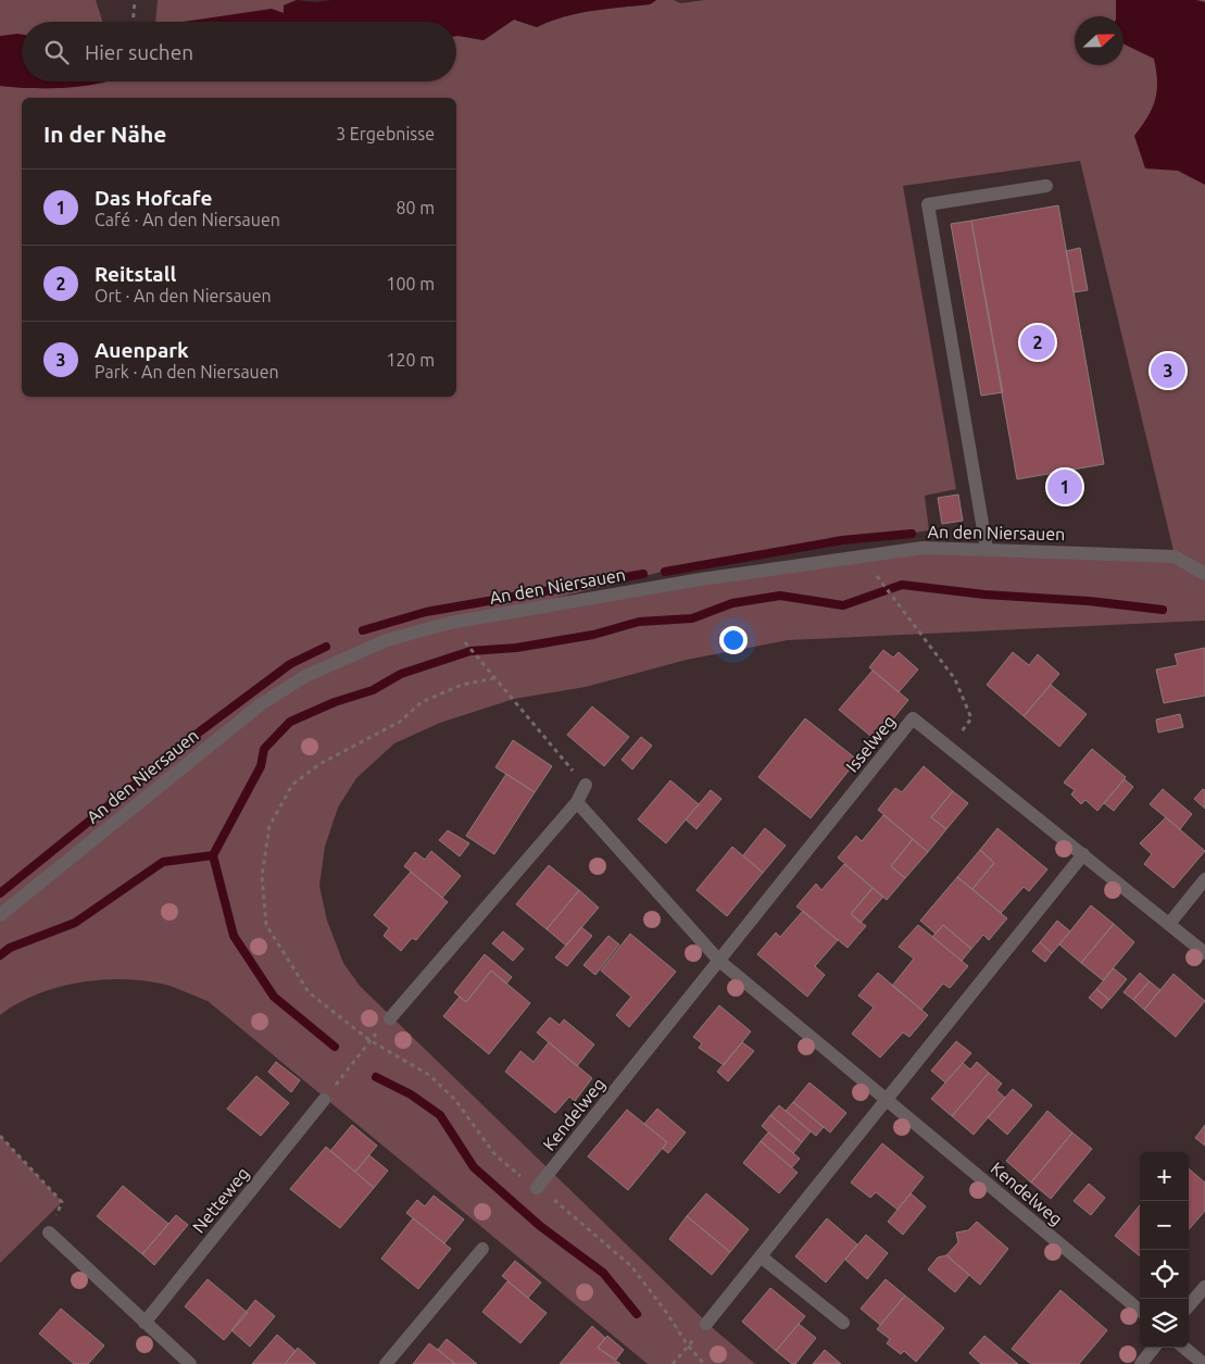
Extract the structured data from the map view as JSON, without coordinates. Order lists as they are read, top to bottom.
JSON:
{
  "streets": {
    "street": [
      "An den Niersauen",
      "Isselweg",
      "Kendelweg",
      "Netteweg"
    ]
  },
  "crossings": [
    ["Isselweg", "Kendelweg"]
  ],
  "north": "right",
  "page": {
    "search": "Hier suchen",
    "heading": ["In der Nähe", "3 Ergebnisse"],
    "list": [
      {
        "mark": "1",
        "name": "Das Hofcafe",
        "note": "Café · An den Niersauen",
        "value": "80 m"
      },
      {
        "mark": "2",
        "name": "Reitstall",
        "note": "Ort · An den Niersauen",
        "value": "100 m"
      },
      {
        "mark": "3",
        "name": "Auenpark",
        "note": "Park · An den Niersauen",
        "value": "120 m"
      }
    ],
    "pins": ["2", "3", "1"],
    "map_buttons": ["+", "−"]
  }
}
